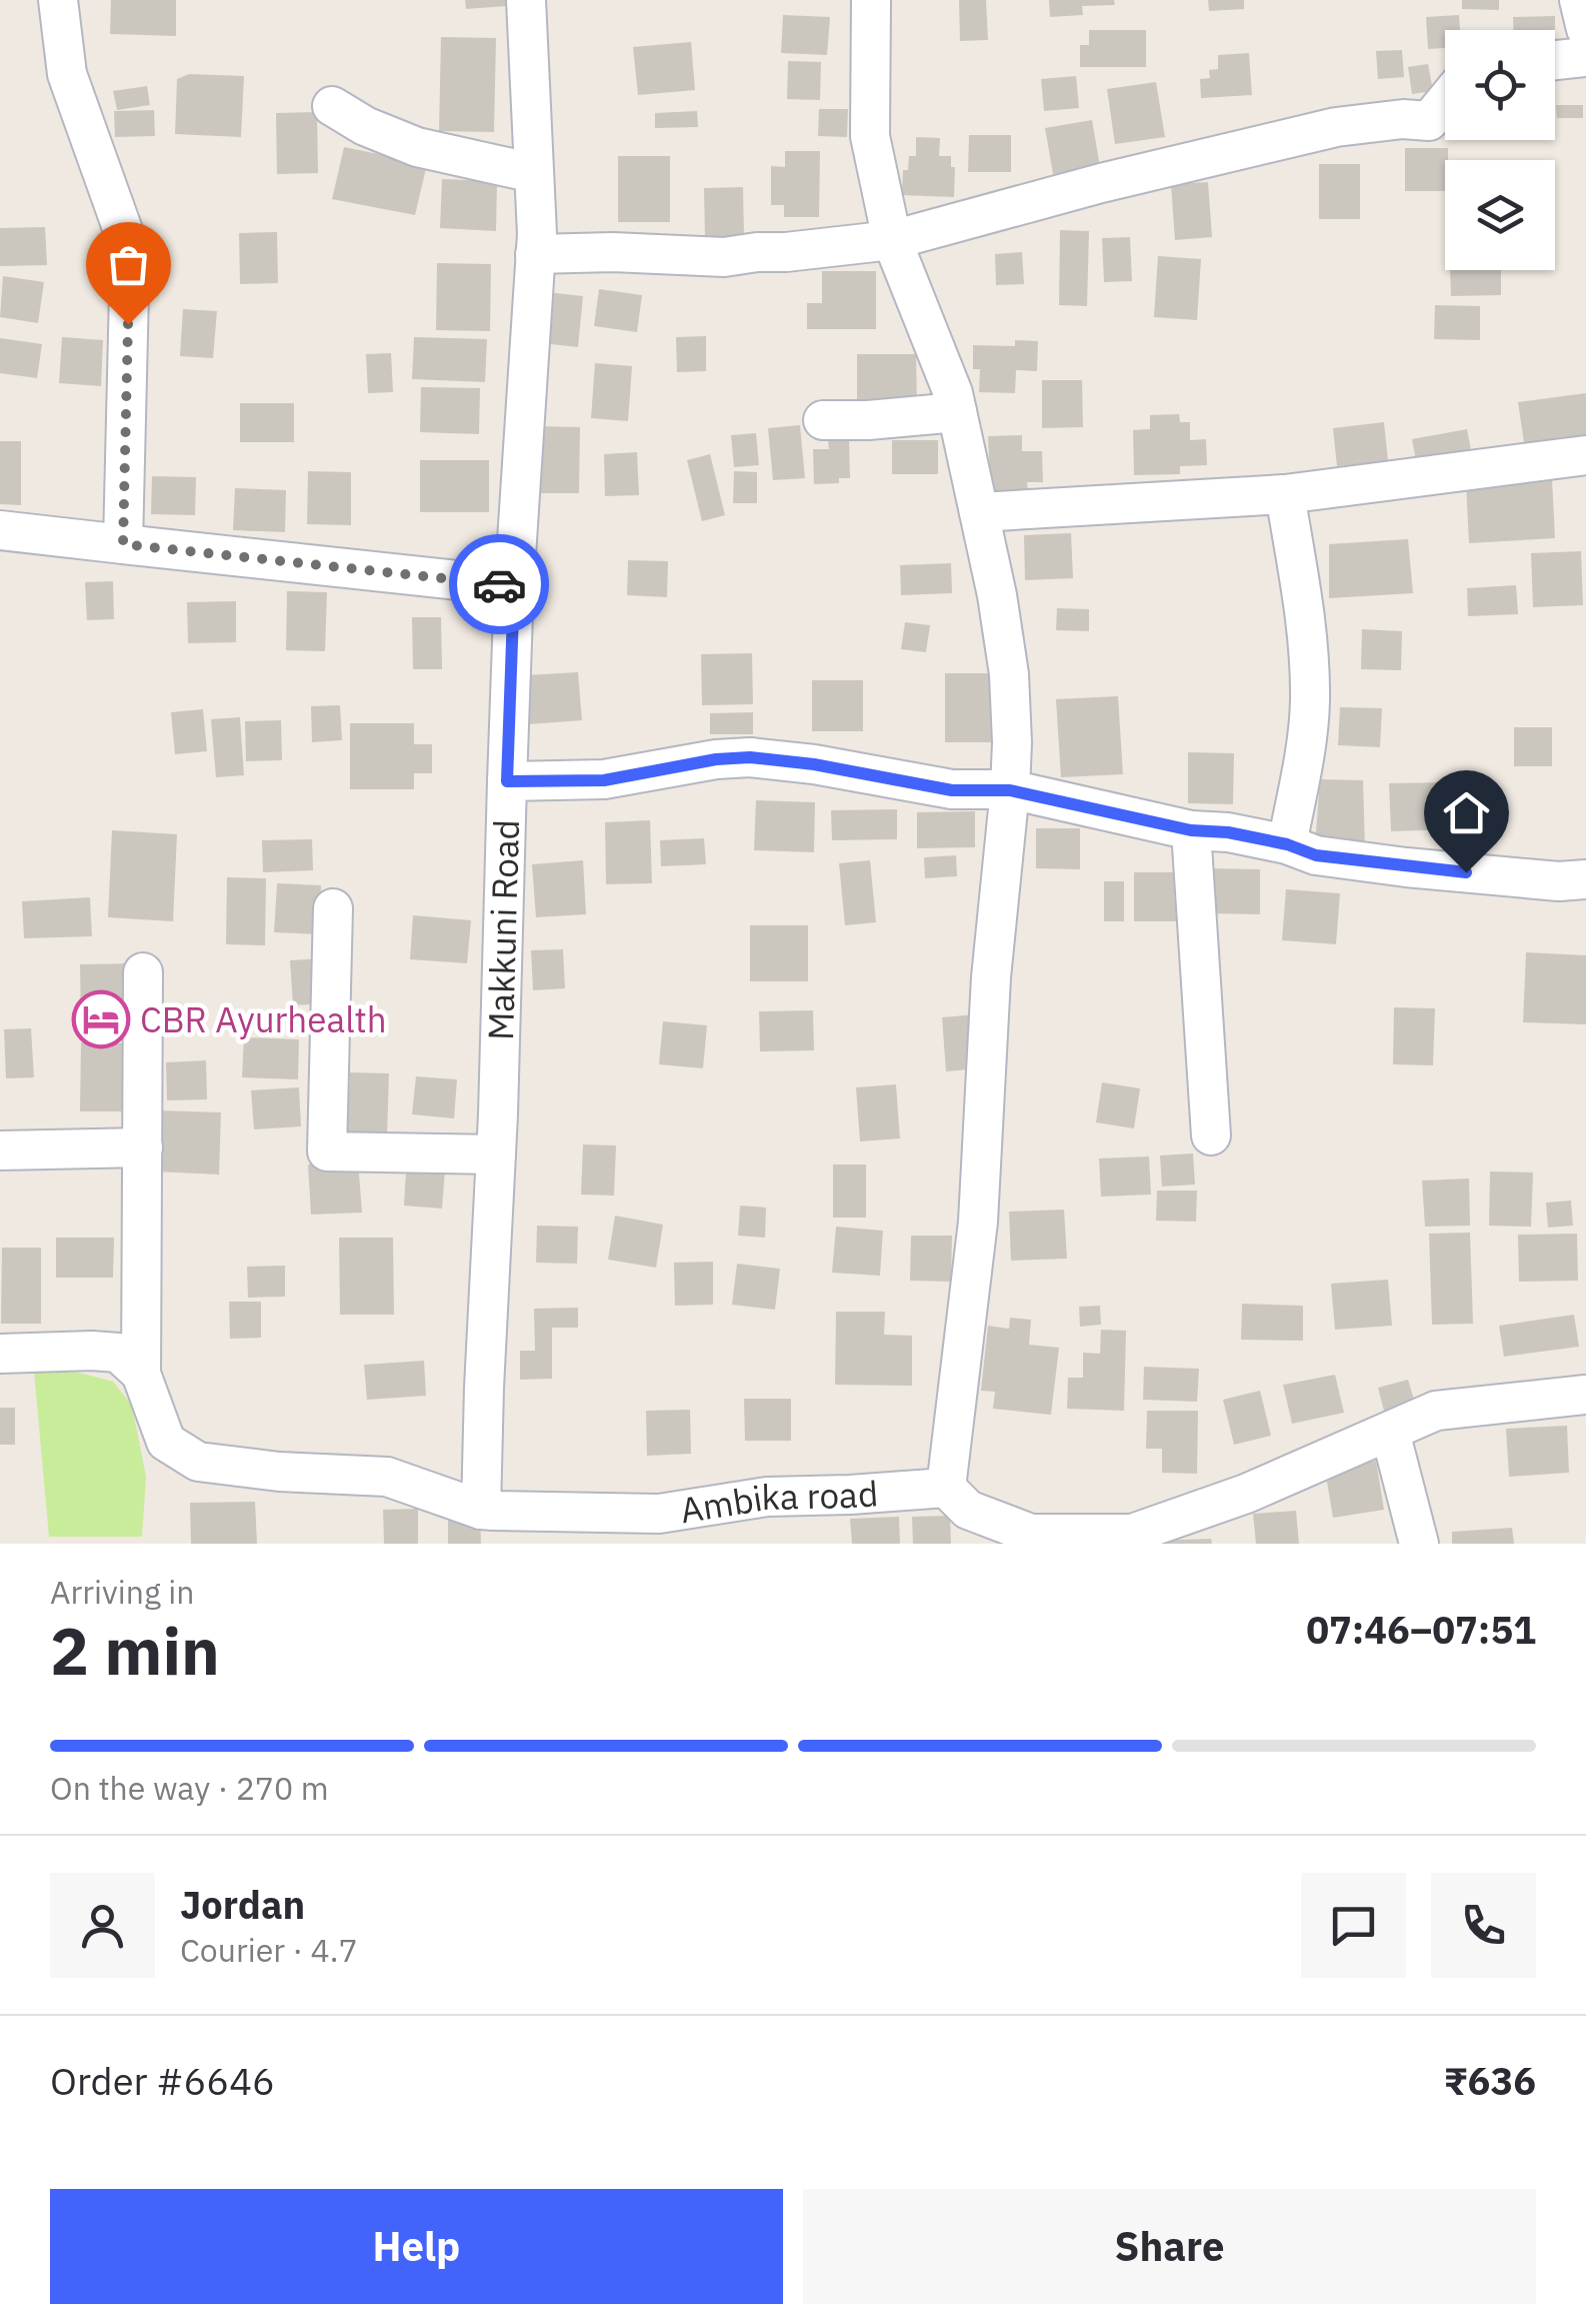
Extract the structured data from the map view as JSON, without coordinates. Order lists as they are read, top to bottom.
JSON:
{
  "streets": {
    "street": ["Makkuni Road", "Ambika road"]
  },
  "crossings": [
    ["Makkuni Road", "Ambika road"]
  ],
  "places": {
    "hotel": ["CBR Ayurhealth"]
  },
  "page": {
    "heading": ["2 min", "Arriving in", "07:46–07:51"],
    "panel": [
      "Jordan",
      "Courier · 4.7",
      "Order #6646",
      "₹636"
    ],
    "bar": "On the way · 270 m",
    "buttons": ["Help", "Share"]
  }
}
